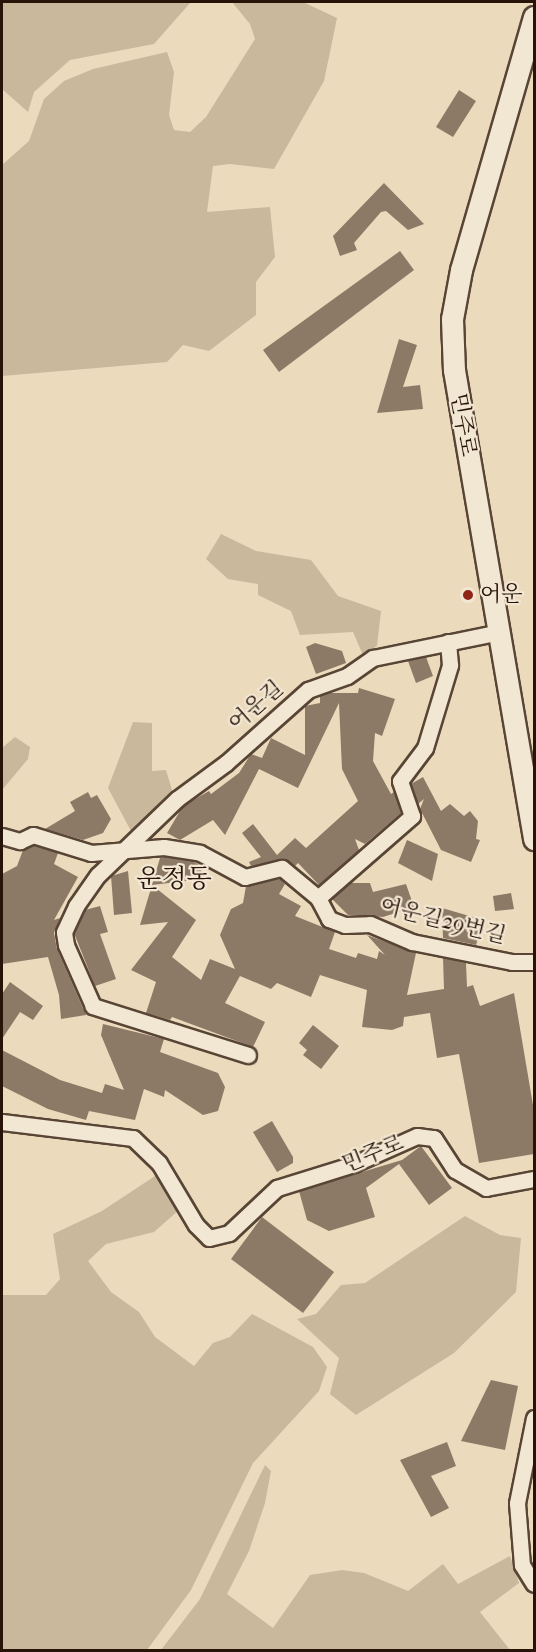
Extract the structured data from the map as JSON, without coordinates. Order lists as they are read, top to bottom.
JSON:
{
  "streets": {
    "main road": ["민주로"],
    "street": ["어운길", "어운길29번길"]
  },
  "crossings": [
    ["민주로", "어운길"],
    ["어운길", "어운길29번길"]
  ],
  "districts": ["운정동"],
  "places": ["어운"]
}
